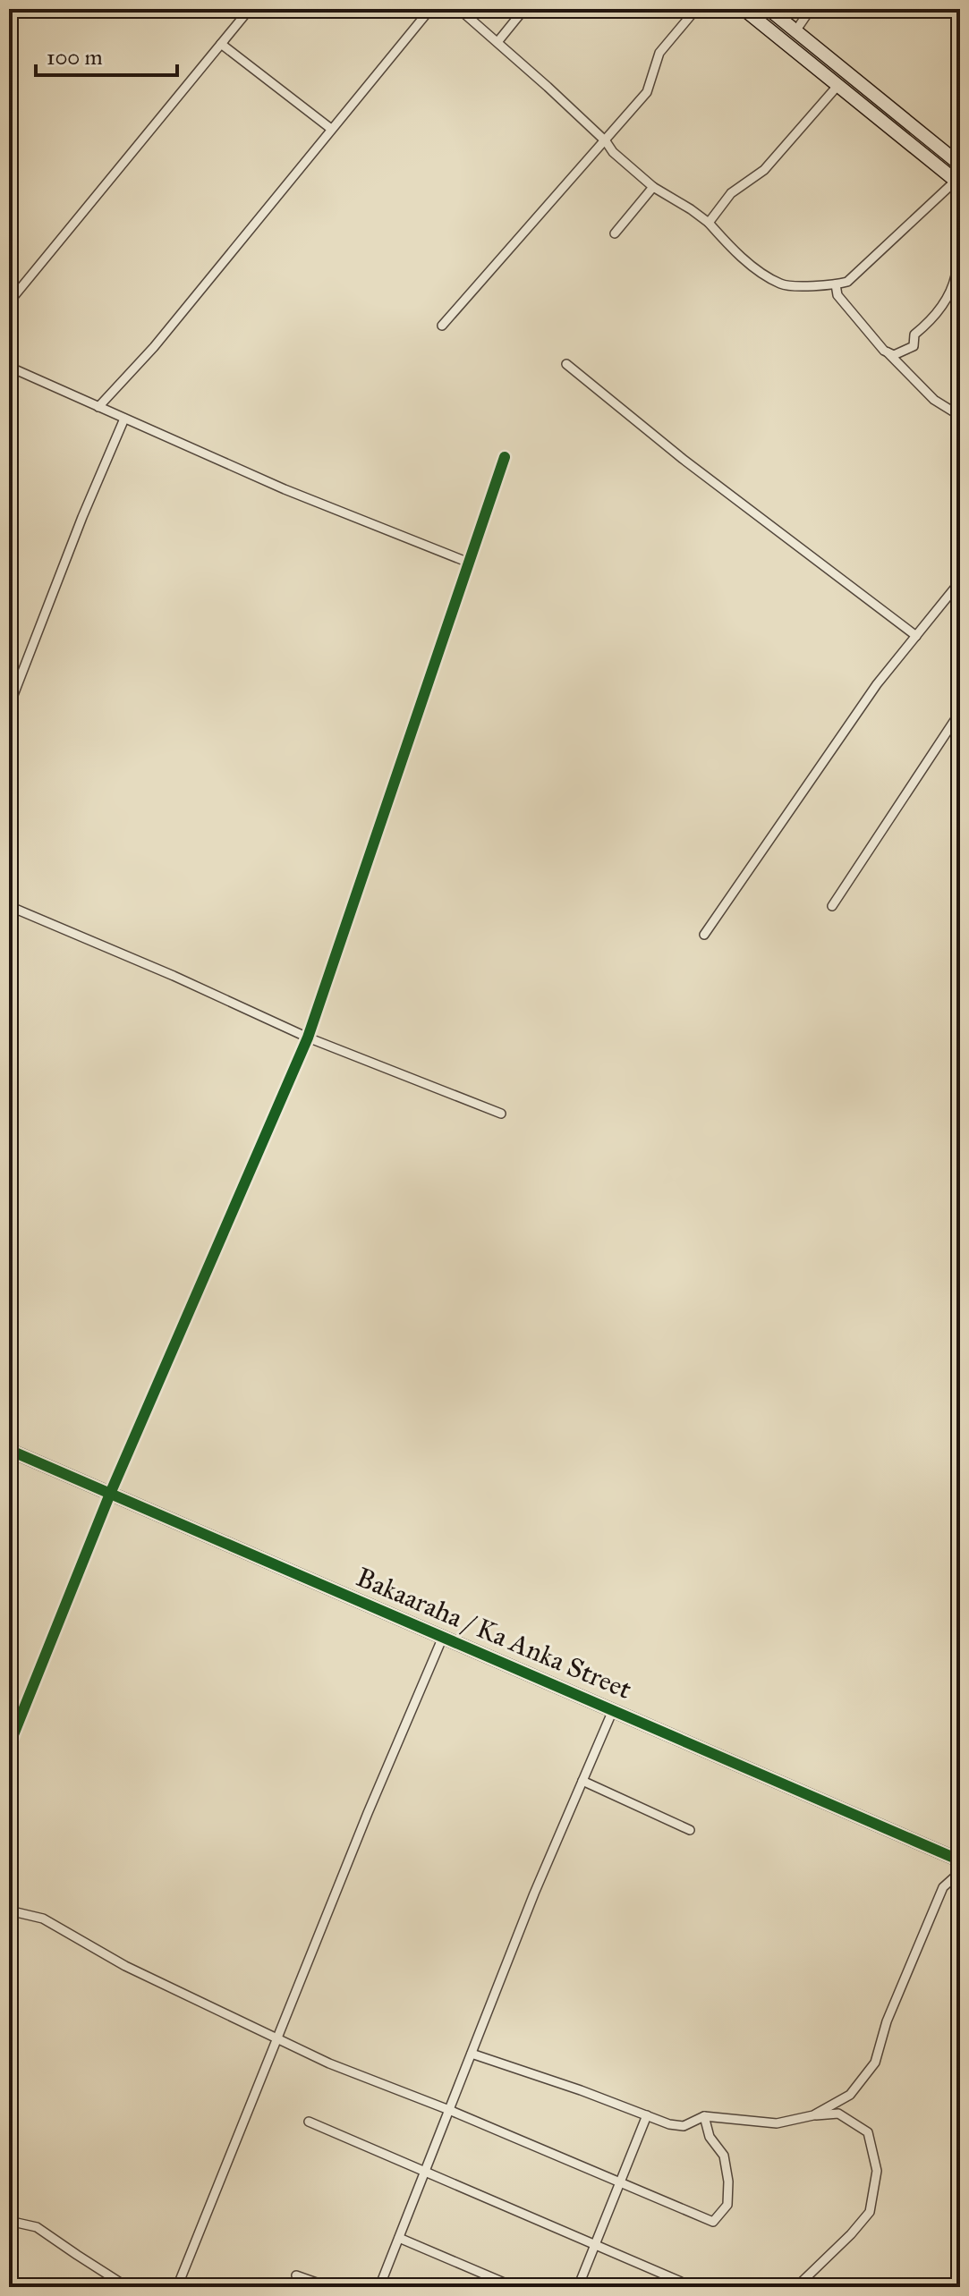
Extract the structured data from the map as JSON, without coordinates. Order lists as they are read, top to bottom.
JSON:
{
  "streets": {
    "street": ["Bakaaraha / Ka Anka Street"]
  },
  "scale_bar": "100 m"
}
